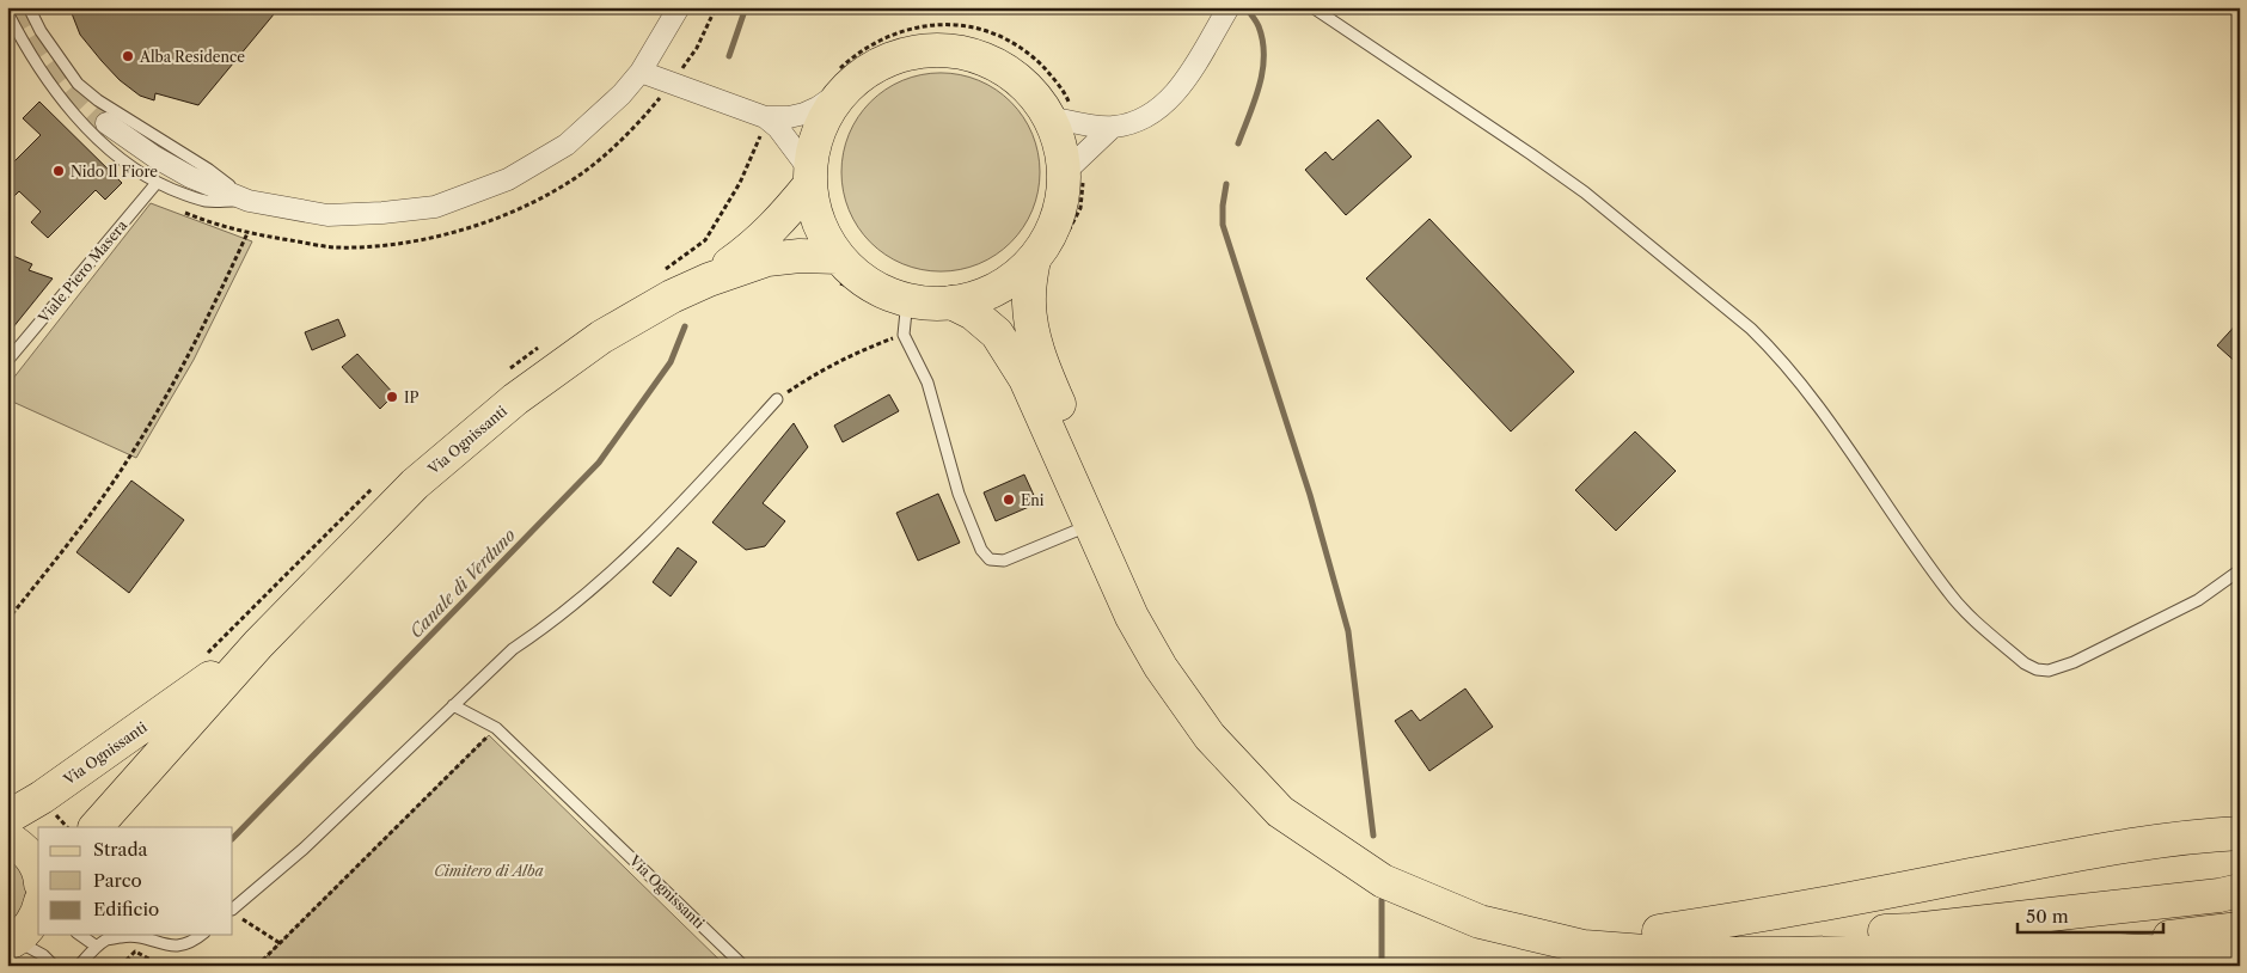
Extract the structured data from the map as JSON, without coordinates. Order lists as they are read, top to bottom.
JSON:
{
  "streets": {
    "main road": ["Via Ognissanti"],
    "lane": ["Viale Piero Masera"]
  },
  "water": ["Canale di Verduno"],
  "parks": ["Cimitero di Alba"],
  "places": [
    "Alba Residence",
    "Nido Il Fiore",
    "IP",
    "Eni"
  ],
  "legend": ["Strada", "Parco", "Edificio"],
  "scale_bar": "50 m"
}
